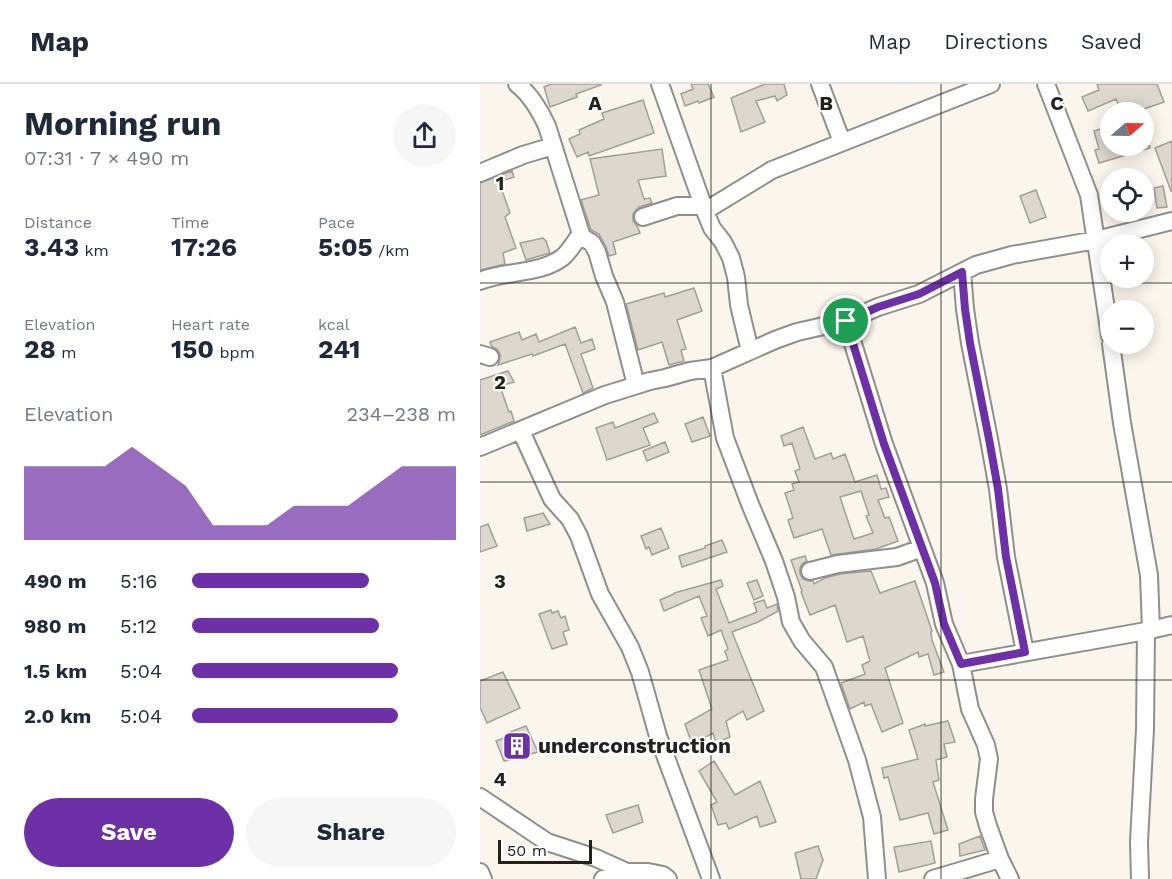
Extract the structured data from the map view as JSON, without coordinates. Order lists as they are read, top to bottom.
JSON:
{
  "places": {
    "building": ["underconstruction"]
  },
  "scale_bar": "50 m",
  "north": "right",
  "page": {
    "header": "Map",
    "nav": ["Map", "Directions", "Saved"],
    "heading": ["Morning run", "07:31 · 7 × 490 m"],
    "map_buttons": ["+", "−"],
    "stats": [
      ["Distance", "3.43 km"],
      ["Time", "17:26"],
      ["Pace", "5:05 /km"],
      ["Elevation", "28 m"],
      ["Heart rate", "150 bpm"],
      ["kcal", "241"]
    ],
    "chart": ["Elevation", "234–238 m"],
    "list": [
      {
        "name": "490 m",
        "note": "5:16"
      },
      {
        "name": "980 m",
        "note": "5:12"
      },
      {
        "name": "1.5 km",
        "note": "5:04"
      },
      {
        "name": "2.0 km",
        "note": "5:04"
      }
    ],
    "buttons": ["Save", "Share"],
    "scale": "50 m"
  },
  "grid": {
    "columns": ["A", "B", "C"],
    "rows": [
      "1",
      "2",
      "3",
      "4"
    ]
  }
}
